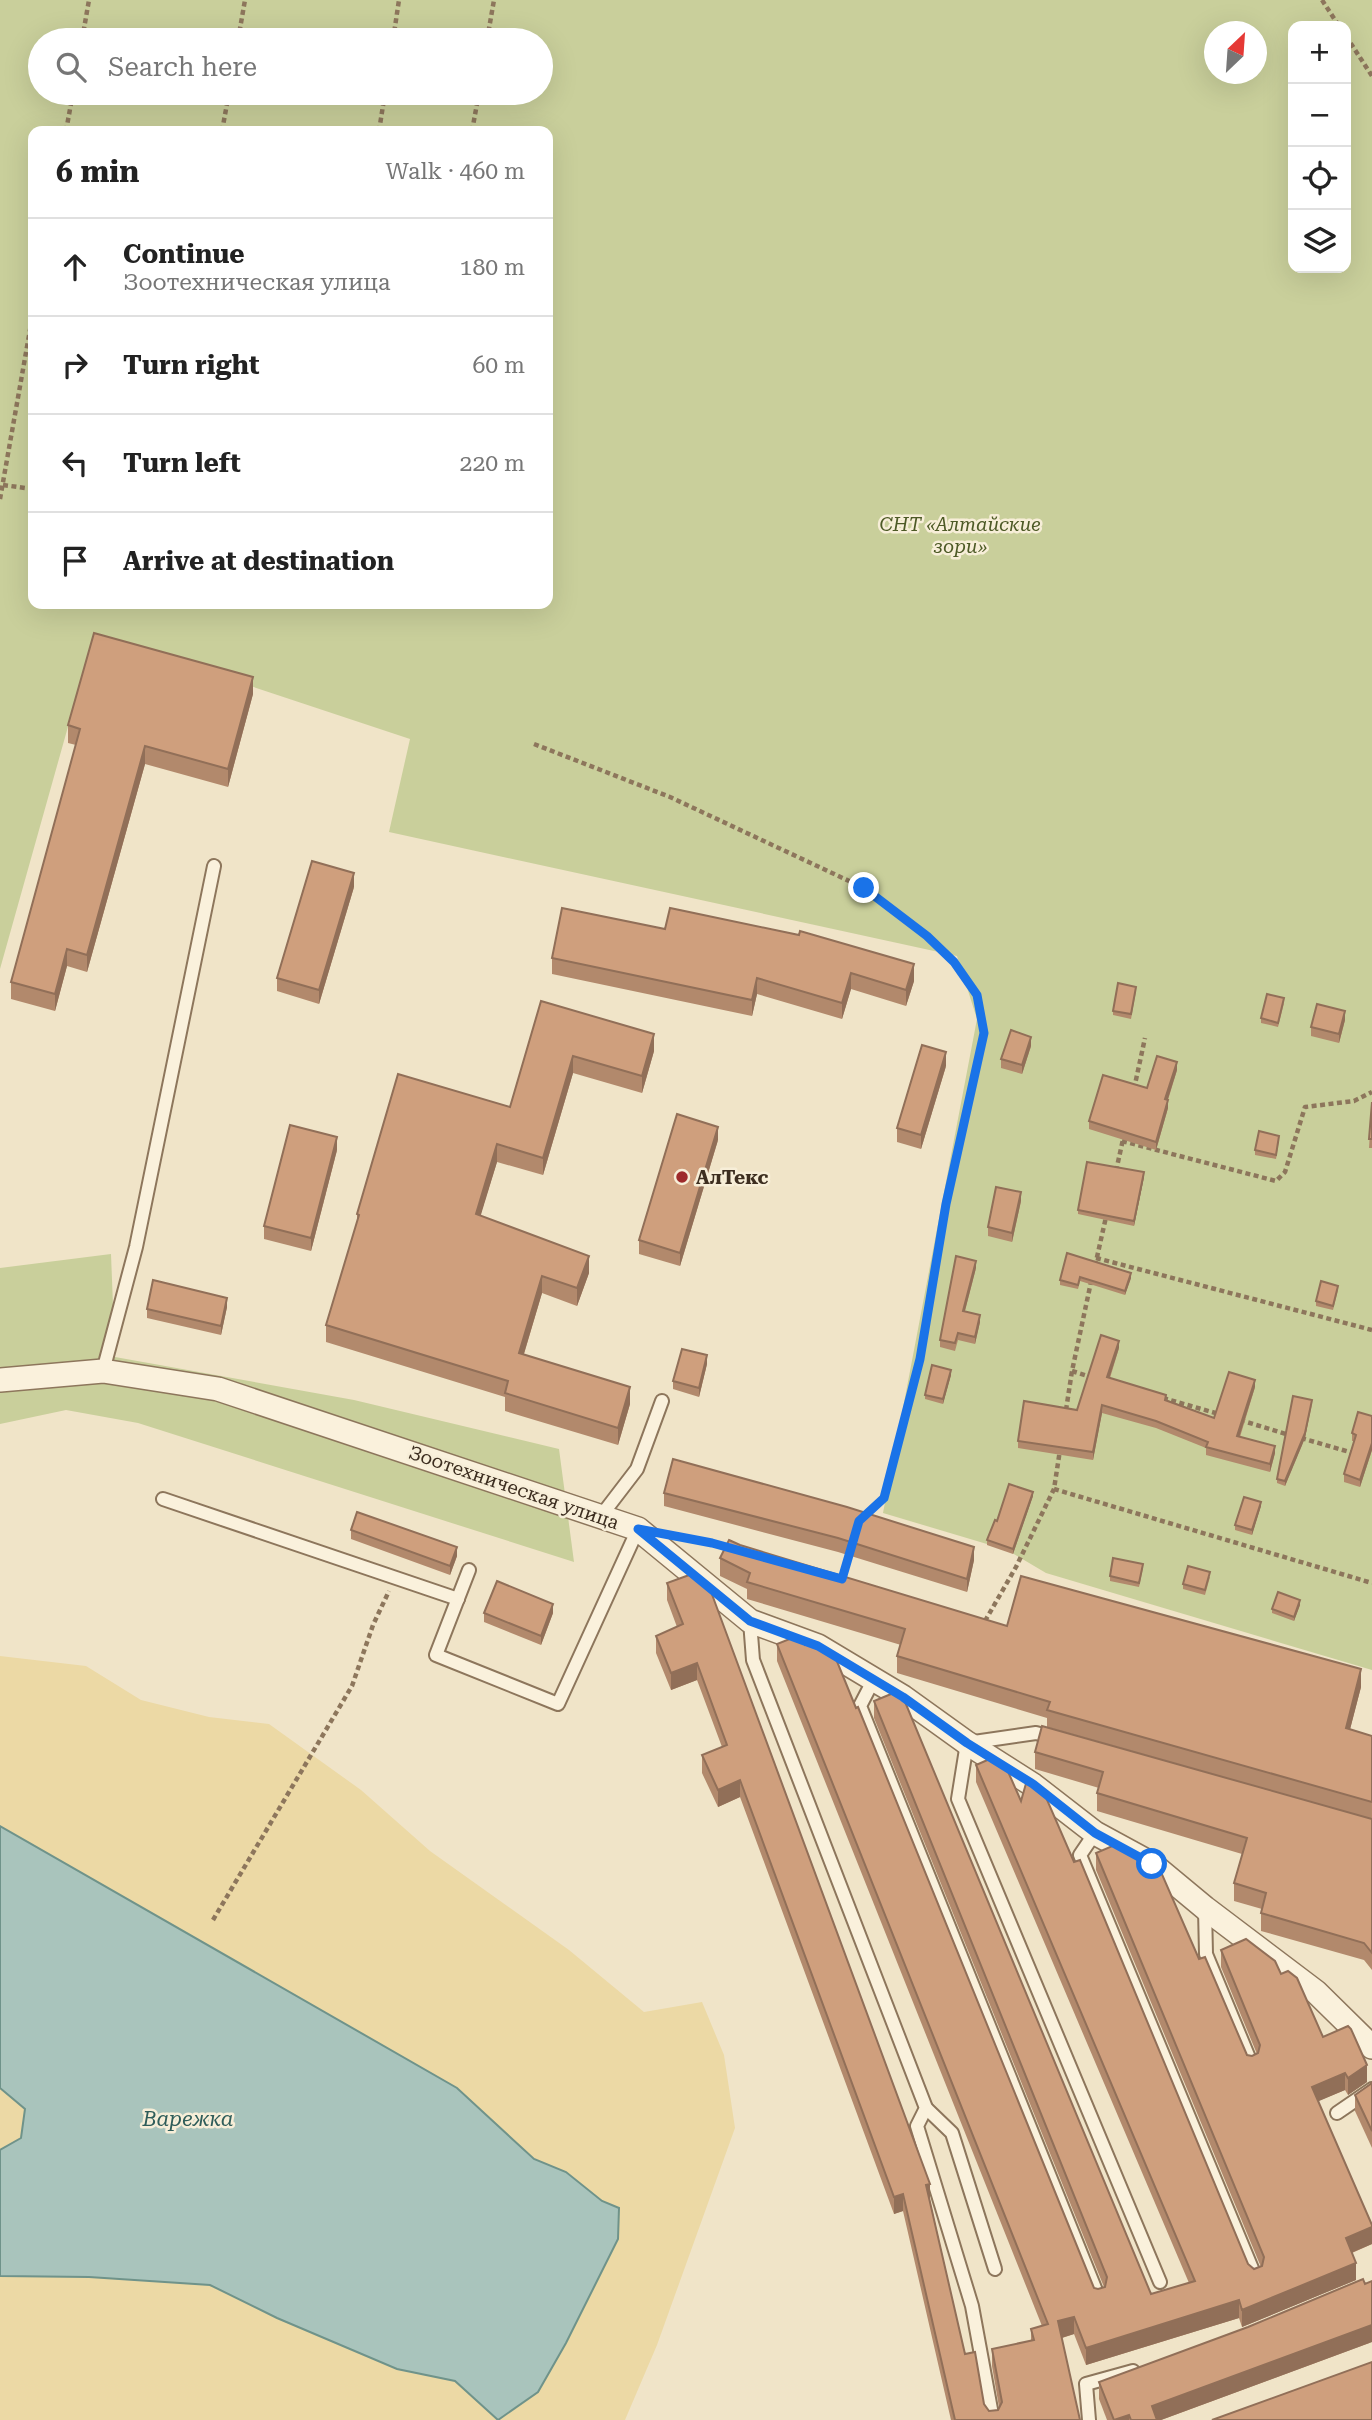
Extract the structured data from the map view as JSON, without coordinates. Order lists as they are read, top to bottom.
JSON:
{
  "streets": {
    "street": ["Зоотехническая улица"]
  },
  "water": ["Варежка"],
  "parks": ["СНТ «Алтайские зори»"],
  "places": ["АлТекс"],
  "north": "top right",
  "page": {
    "map_buttons": ["+", "−"],
    "search": "Search here",
    "heading": ["6 min", "Walk · 460 m"],
    "list": [
      ["Continue", "Зоотехническая улица", "180 m"],
      ["Turn right", "60 m"],
      ["Turn left", "220 m"],
      "Arrive at destination"
    ]
  }
}
